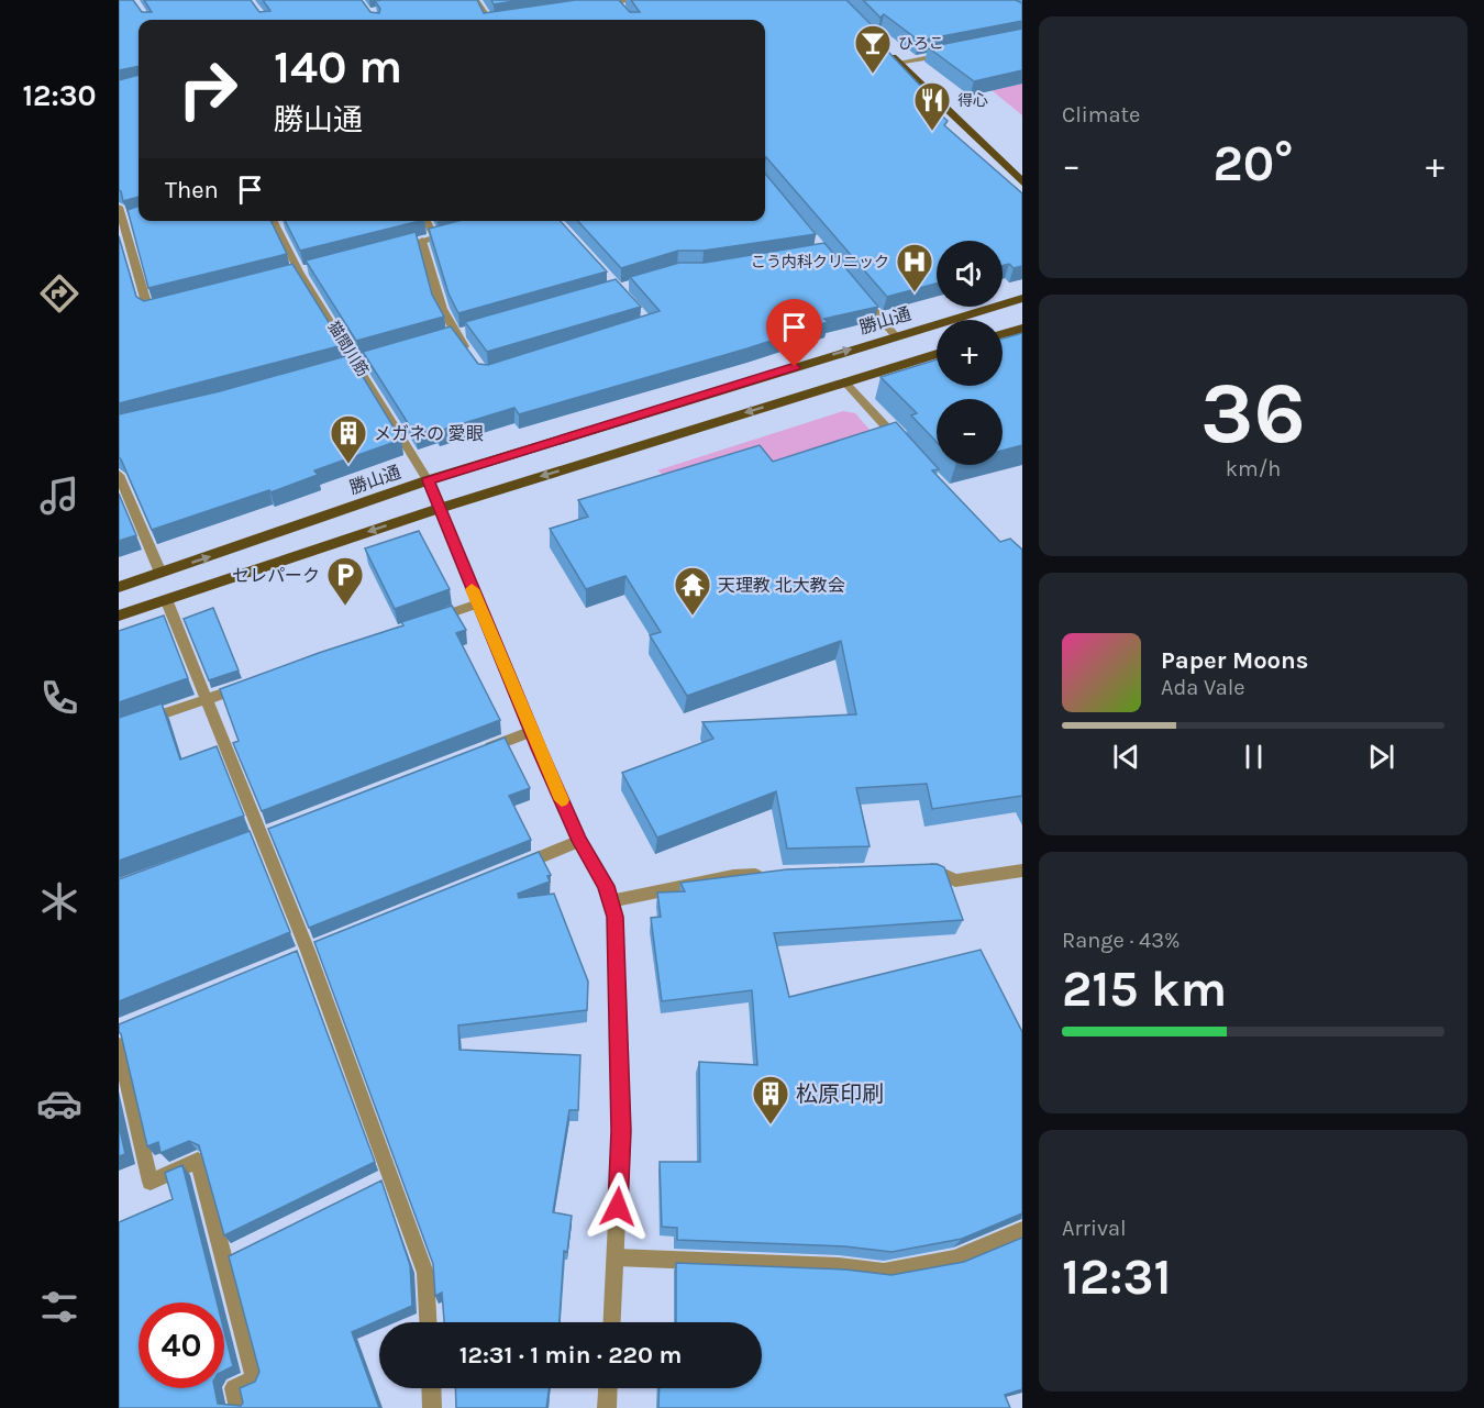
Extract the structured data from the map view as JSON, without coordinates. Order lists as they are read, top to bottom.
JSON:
{
  "streets": {
    "main road": ["勝山通"],
    "street": ["猫間川筋"]
  },
  "crossings": [
    ["勝山通", "猫間川筋"]
  ],
  "places": {
    "bar": ["ひろこ"],
    "restaurant": ["得心"],
    "hospital": ["こう内科クリニック"],
    "building": ["メガネの 愛眼", "松原印刷"],
    "parking": ["セレパーク"],
    "temple": ["天理教 北大教会"]
  },
  "page": {
    "tabs": "12:30",
    "tile": [
      "Climate",
      ["36", "km/h"],
      ["Range · 43%", "215 km"],
      ["Arrival", "12:31"]
    ],
    "turn": ["140 m", "勝山通"],
    "heat": ["−", "20°", "+"],
    "then": "Then",
    "map_buttons": ["+", "−"],
    "song": ["Paper Moons", "Ada Vale"],
    "limit": "40",
    "trip": "12:31 · 1 min · 220 m"
  }
}
